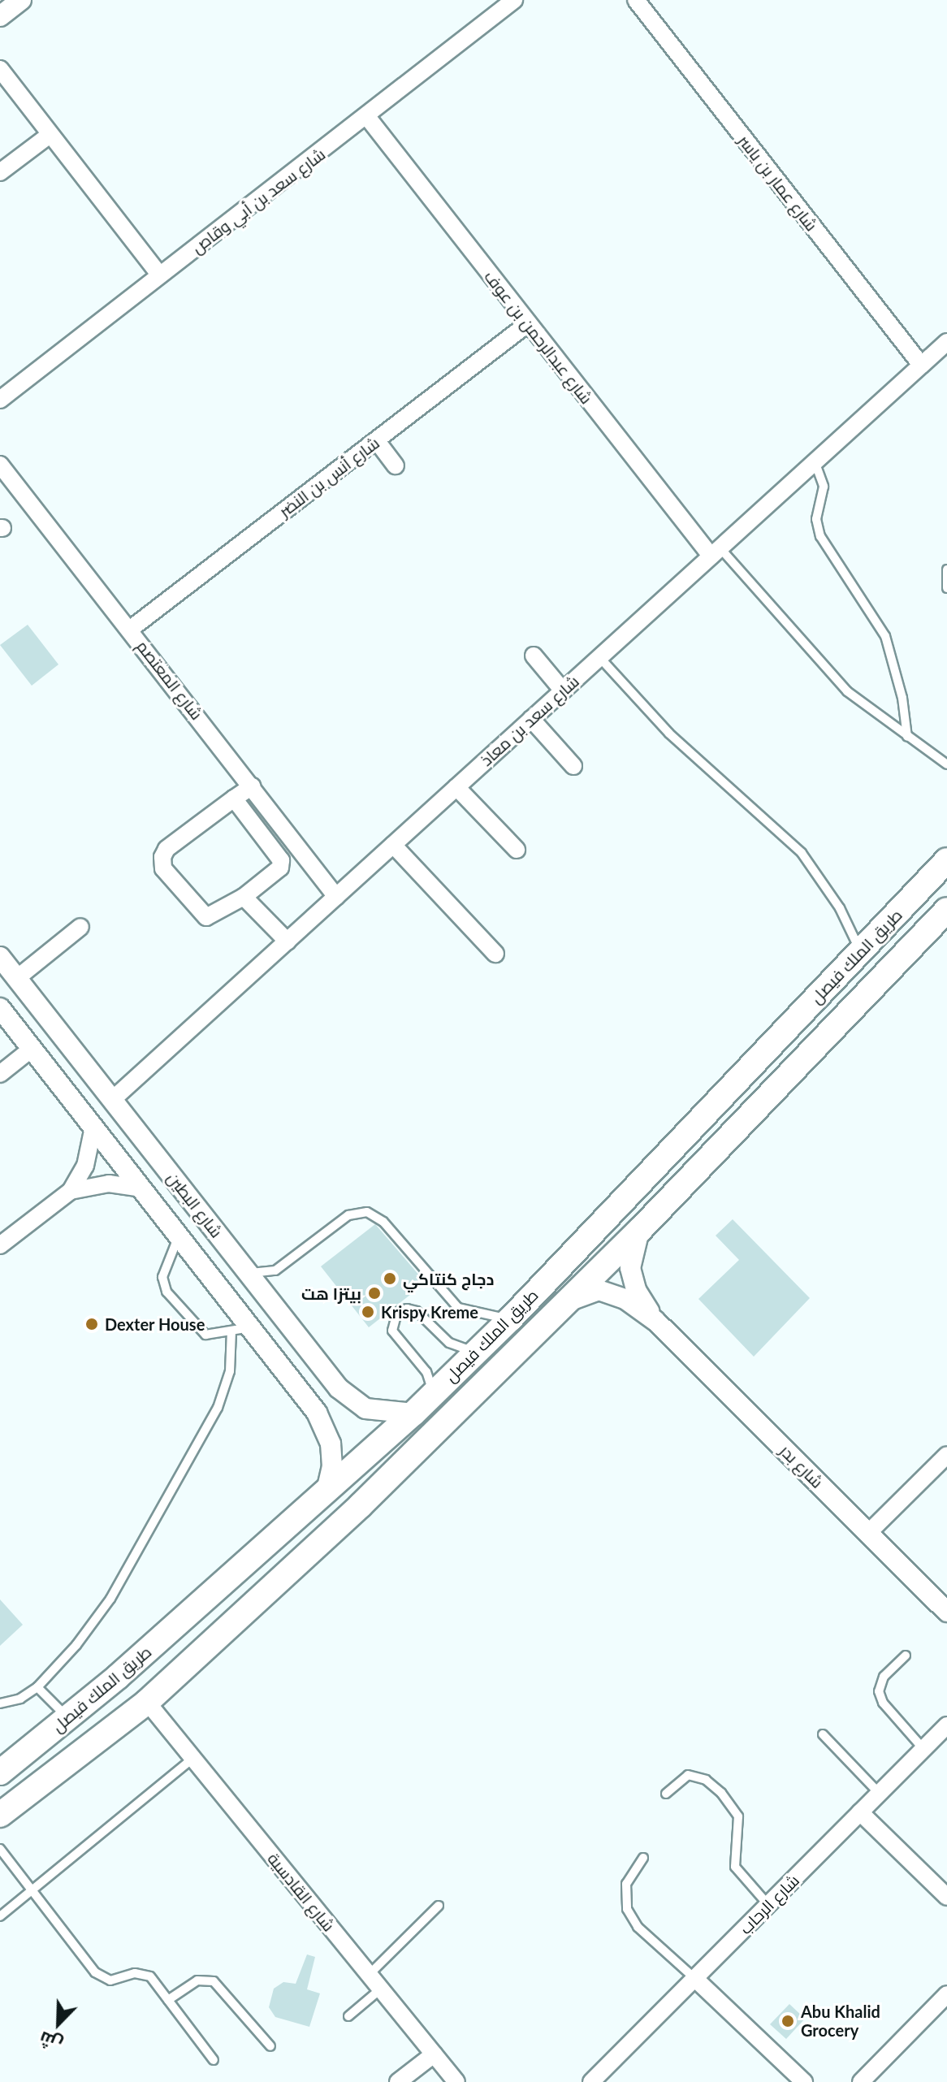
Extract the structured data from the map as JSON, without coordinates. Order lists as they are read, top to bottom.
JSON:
{
  "streets": {
    "main road": ["طريق الملك فيصل"],
    "street": [
      "شارع عمار بن ياسر",
      "شارع سعد بن أبي وقاص",
      "شارع عبدالرحمن بن عوف",
      "شارع أنس بن النضر",
      "شارع المعتصم",
      "شارع سعد بن معاذ",
      "شارع البطين",
      "شارع بدر",
      "شارع القادسية",
      "شارع الرحاب"
    ]
  },
  "crossings": [
    ["شارع عمار بن ياسر", "شارع سعد بن معاذ"],
    ["شارع سعد بن أبي وقاص", "شارع عبدالرحمن بن عوف"],
    ["شارع عبدالرحمن بن عوف", "شارع أنس بن النضر"],
    ["شارع عبدالرحمن بن عوف", "شارع سعد بن معاذ"],
    ["شارع أنس بن النضر", "شارع المعتصم"],
    ["شارع المعتصم", "شارع سعد بن معاذ"],
    ["شارع سعد بن معاذ", "شارع البطين"],
    ["طريق الملك فيصل", "شارع البطين"],
    ["طريق الملك فيصل", "شارع بدر"],
    ["طريق الملك فيصل", "شارع القادسية"]
  ],
  "places": [
    "دجاج كنتاكي",
    "بيتزا هت",
    "Krispy Kreme",
    "Dexter House",
    "Abu Khalid Grocery"
  ],
  "north": "bottom left"
}
